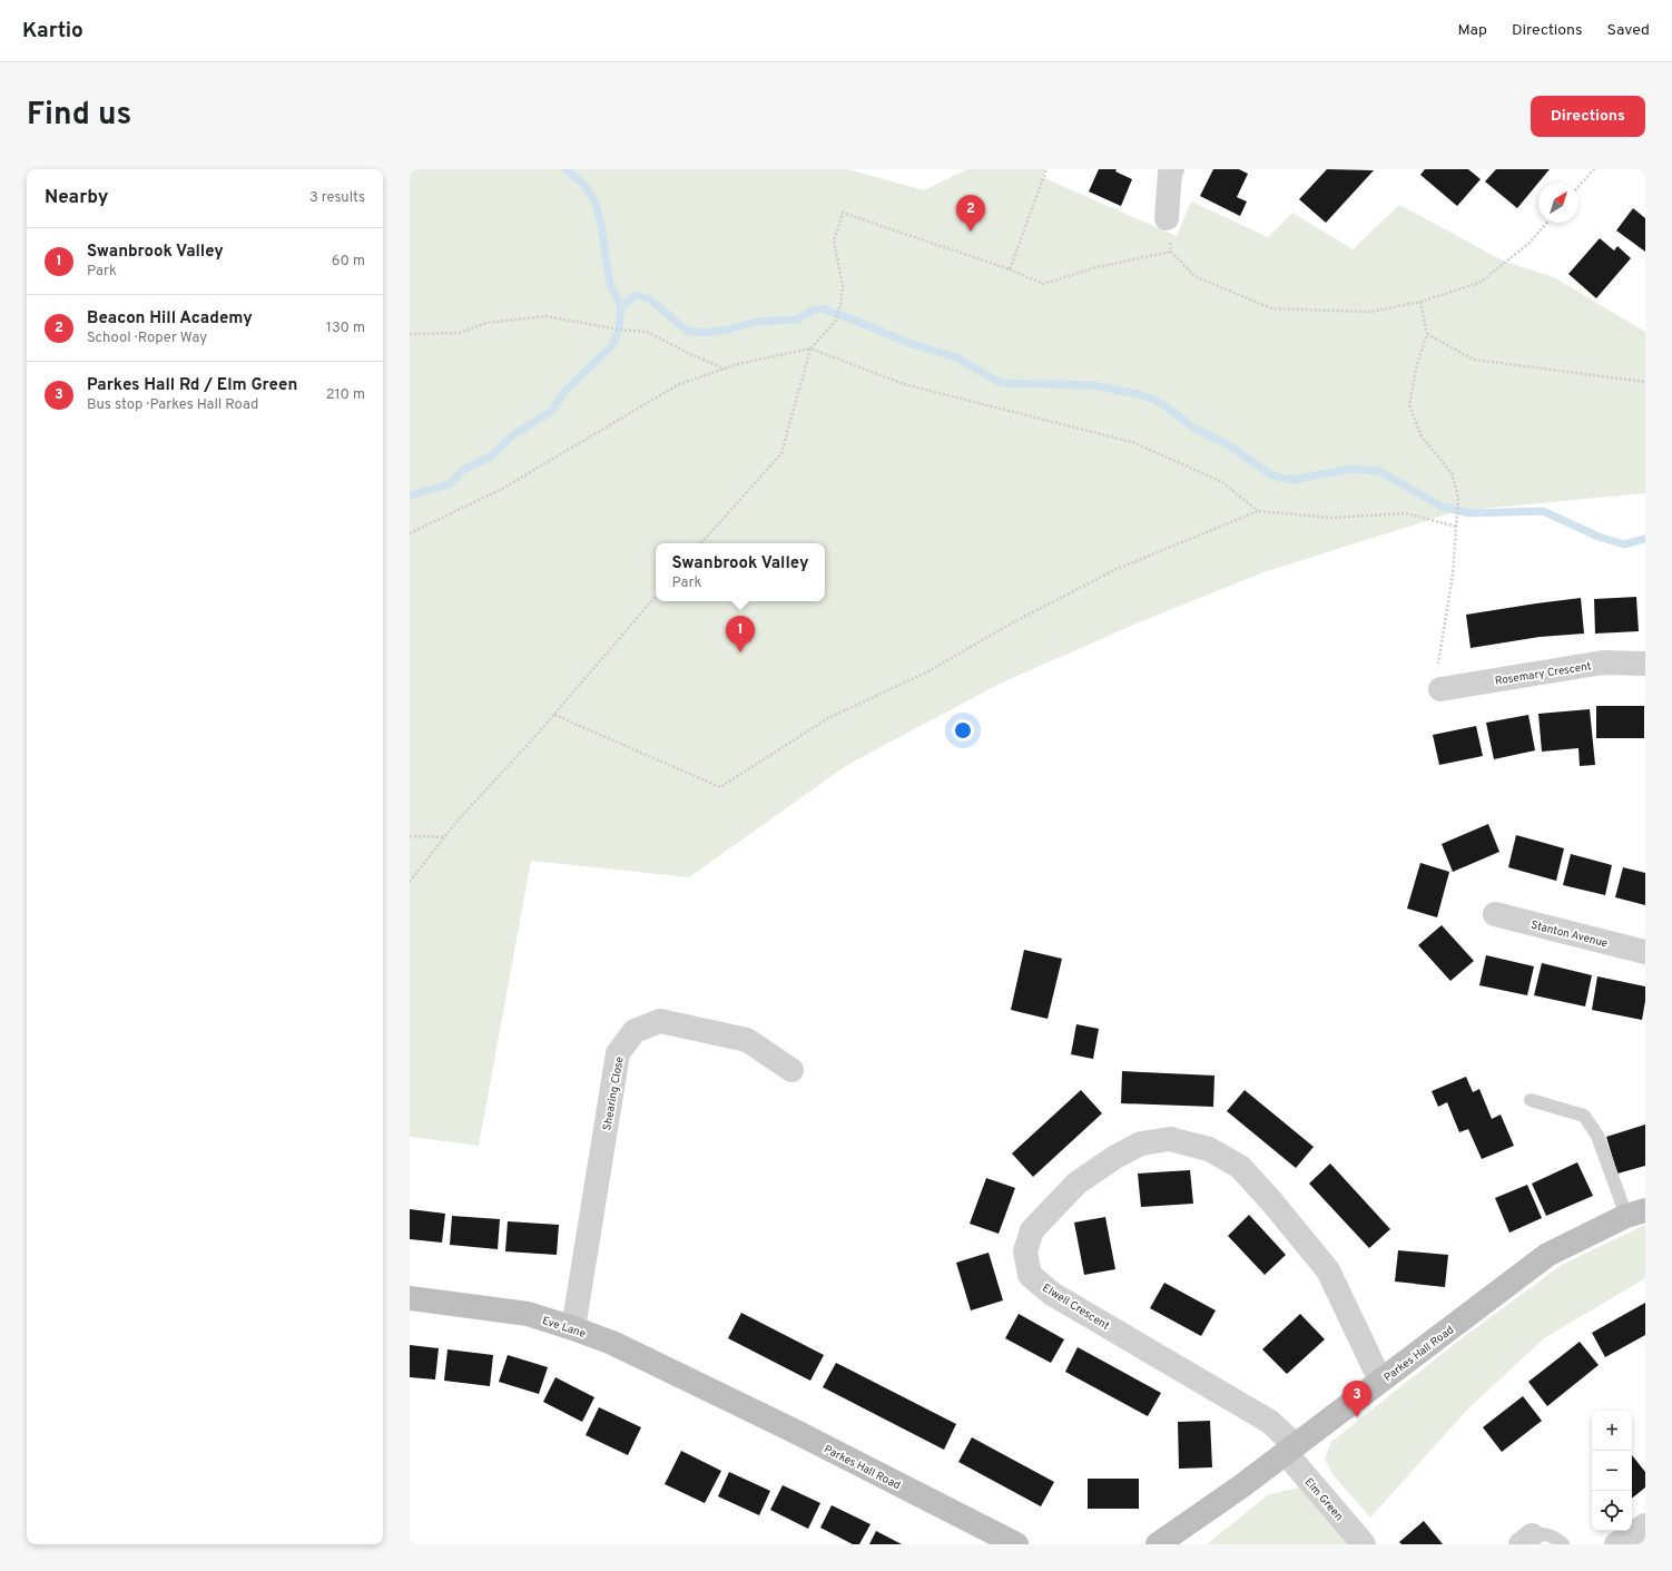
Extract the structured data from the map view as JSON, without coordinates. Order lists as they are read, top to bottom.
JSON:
{
  "streets": {
    "street": [
      "Rosemary Crescent",
      "Stanton Avenue",
      "Shearing Close",
      "Elwell Crescent",
      "Eve Lane",
      "Parkes Hall Road",
      "Elm Green"
    ]
  },
  "crossings": [
    ["Shearing Close", "Eve Lane"],
    ["Elwell Crescent", "Parkes Hall Road"],
    ["Elwell Crescent", "Elm Green"],
    ["Eve Lane", "Parkes Hall Road"],
    ["Parkes Hall Road", "Elm Green"]
  ],
  "north": "top right",
  "page": {
    "header": "Kartio",
    "nav": ["Map", "Directions", "Saved"],
    "title": "Find us",
    "buttons": "Directions",
    "heading": ["Nearby", "3 results"],
    "pins": ["2", "1", "3"],
    "list": [
      {
        "mark": "1",
        "name": "Swanbrook Valley",
        "note": "Park",
        "value": "60 m"
      },
      {
        "mark": "2",
        "name": "Beacon Hill Academy",
        "note": "School · Roper Way",
        "value": "130 m"
      },
      {
        "mark": "3",
        "name": "Parkes Hall Rd / Elm Green",
        "note": "Bus stop · Parkes Hall Road",
        "value": "210 m"
      }
    ],
    "popup": ["Swanbrook Valley", "Park"],
    "map_buttons": ["+", "−"]
  }
}
